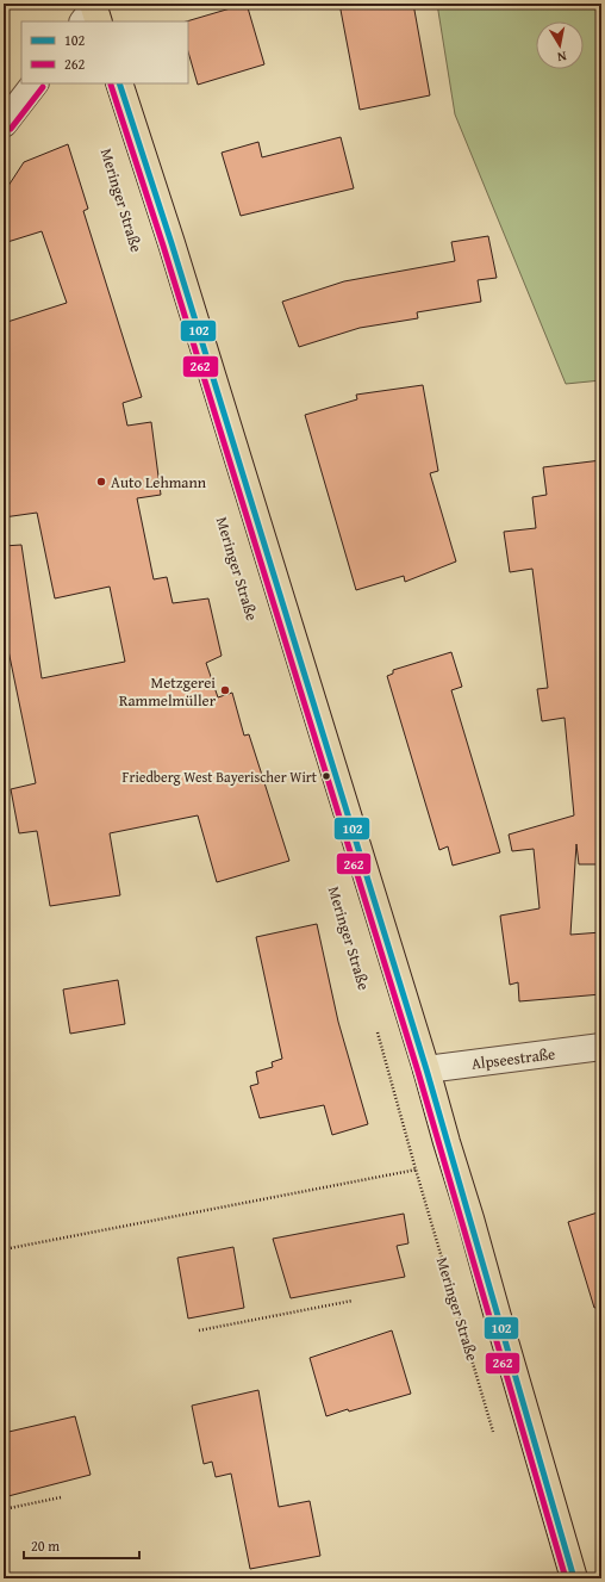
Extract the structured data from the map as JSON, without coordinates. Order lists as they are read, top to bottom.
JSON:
{
  "streets": {
    "street": ["Alpseestraße"],
    "path": ["Meringer Straße"]
  },
  "places": ["Auto Lehmann", "Metzgerei Rammelmüller", "Friedberg West Bayerischer Wirt"],
  "lines": ["transit line 102", "transit line 262"],
  "legend": ["102", "262"],
  "scale_bar": "20 m",
  "north": "bottom"
}
